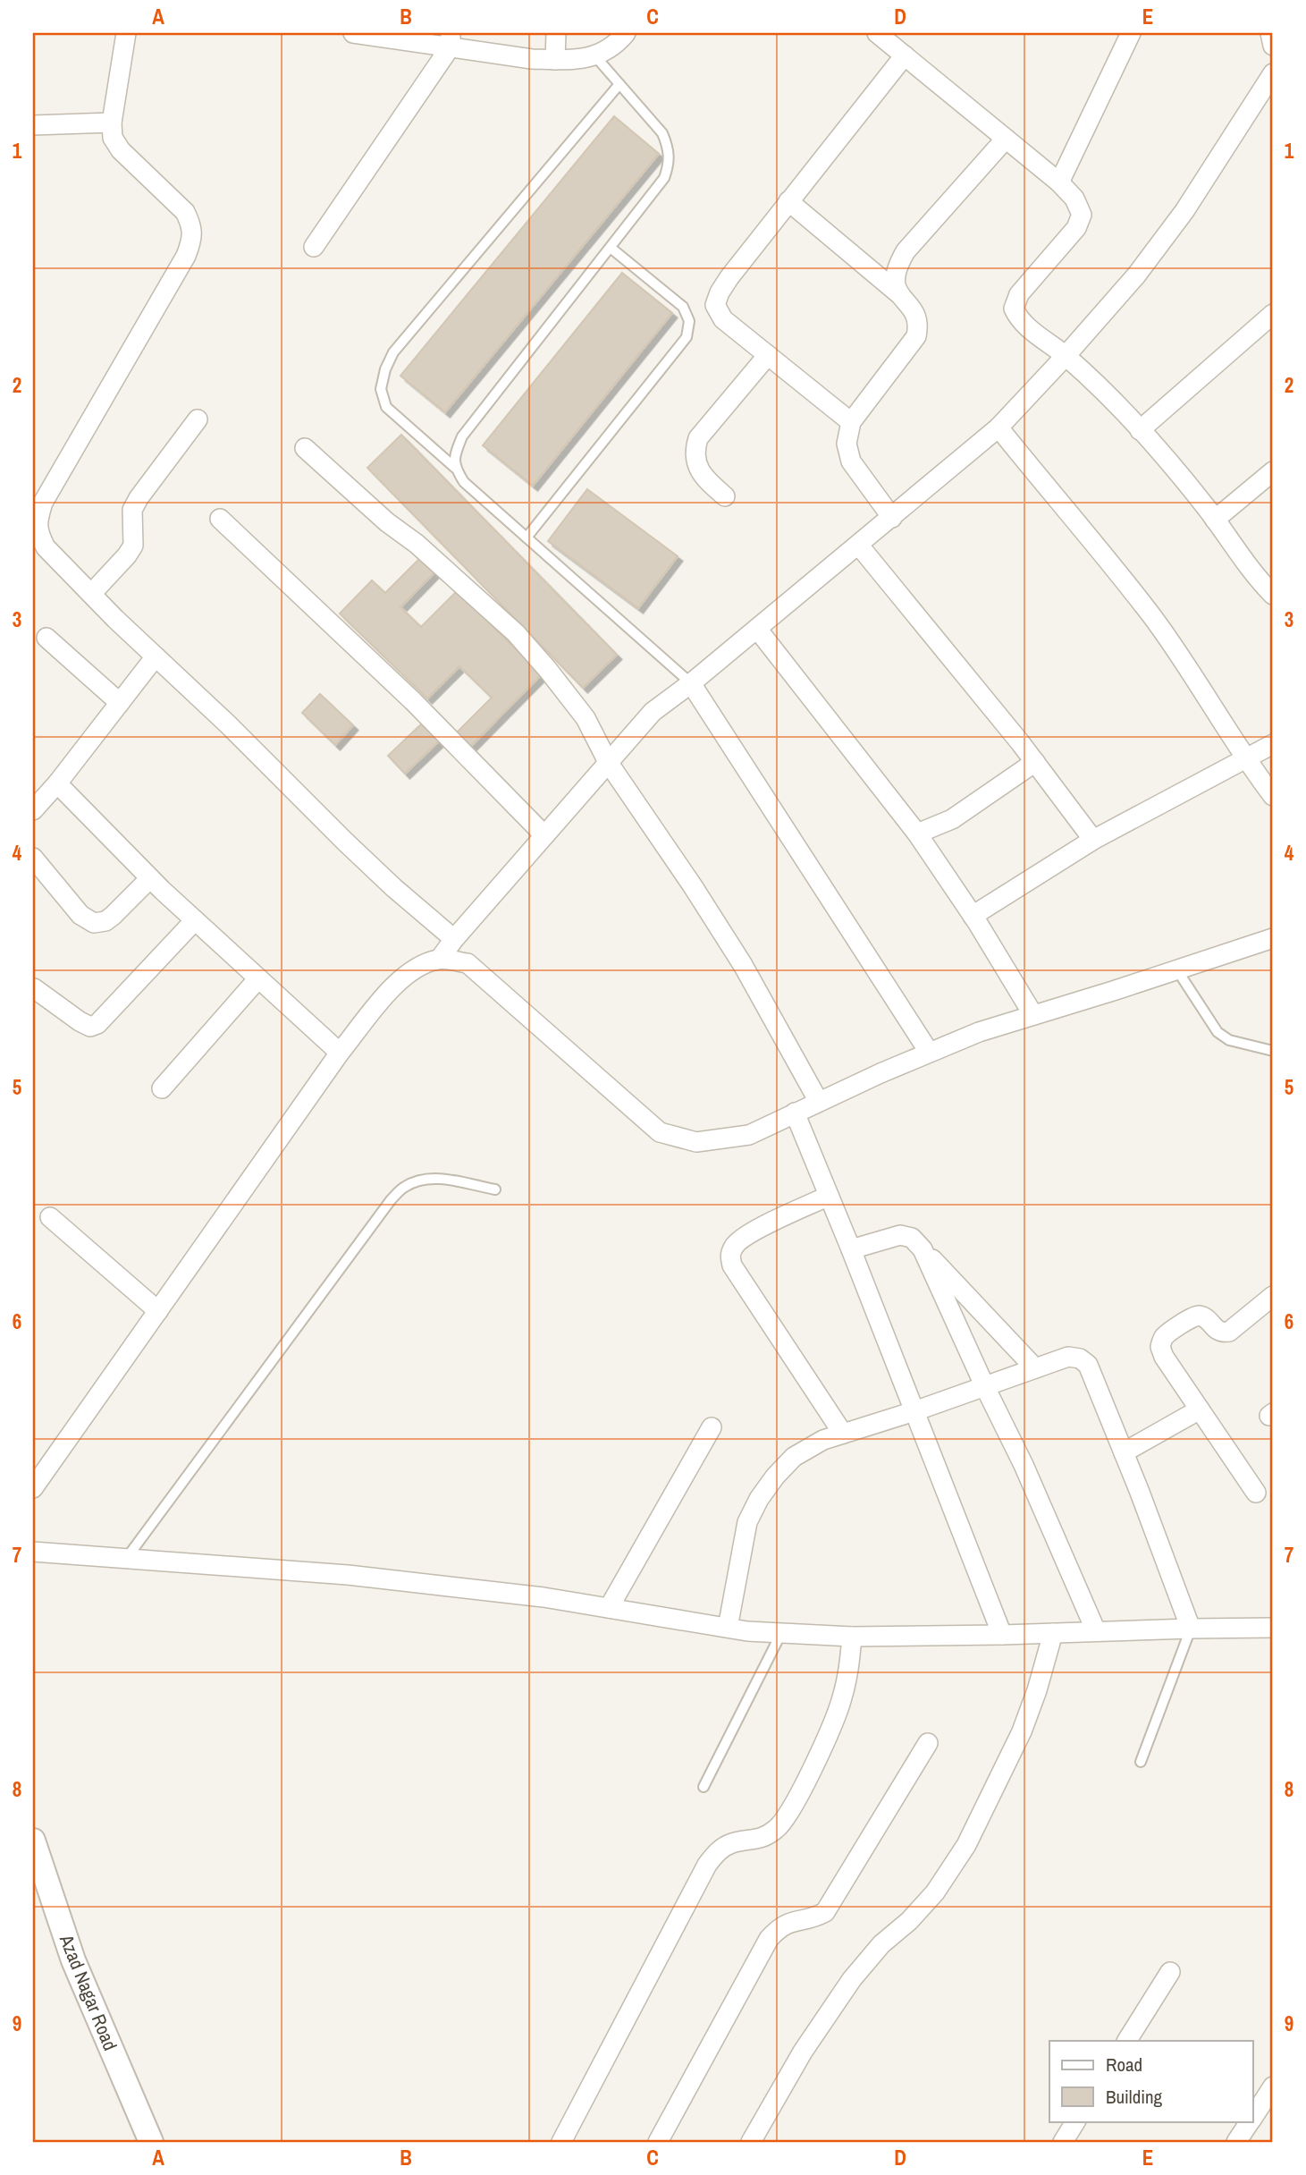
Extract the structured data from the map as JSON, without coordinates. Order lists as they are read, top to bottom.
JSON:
{
  "streets": {
    "street": ["Azad Nagar Road"]
  },
  "legend": ["Road", "Building"],
  "grid": {
    "columns": [
      "A",
      "B",
      "C",
      "D",
      "E"
    ],
    "rows": [
      "1",
      "2",
      "3",
      "4",
      "5",
      "6",
      "7",
      "8",
      "9"
    ]
  }
}
